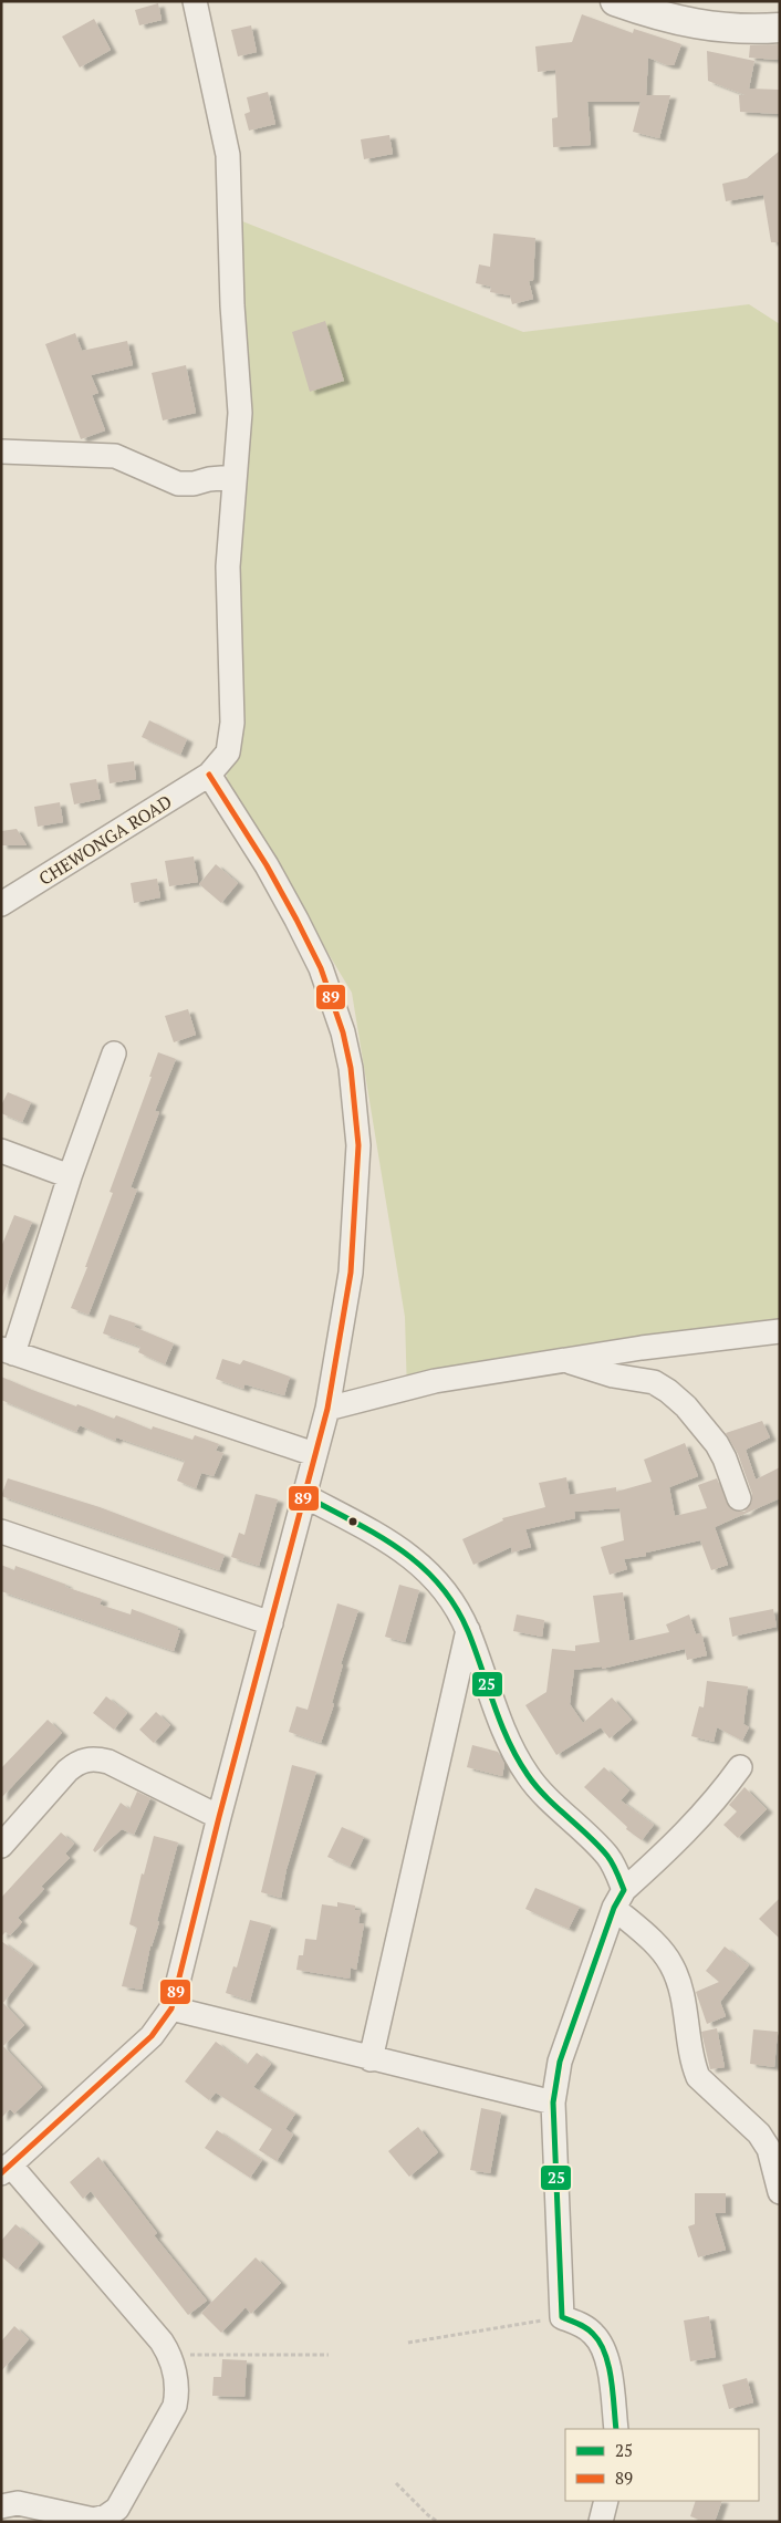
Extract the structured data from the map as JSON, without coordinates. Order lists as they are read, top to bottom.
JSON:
{
  "streets": {
    "street": ["CHEWONGA ROAD"]
  },
  "lines": ["transit line 89", "transit line 25"],
  "legend": ["25", "89"]
}
